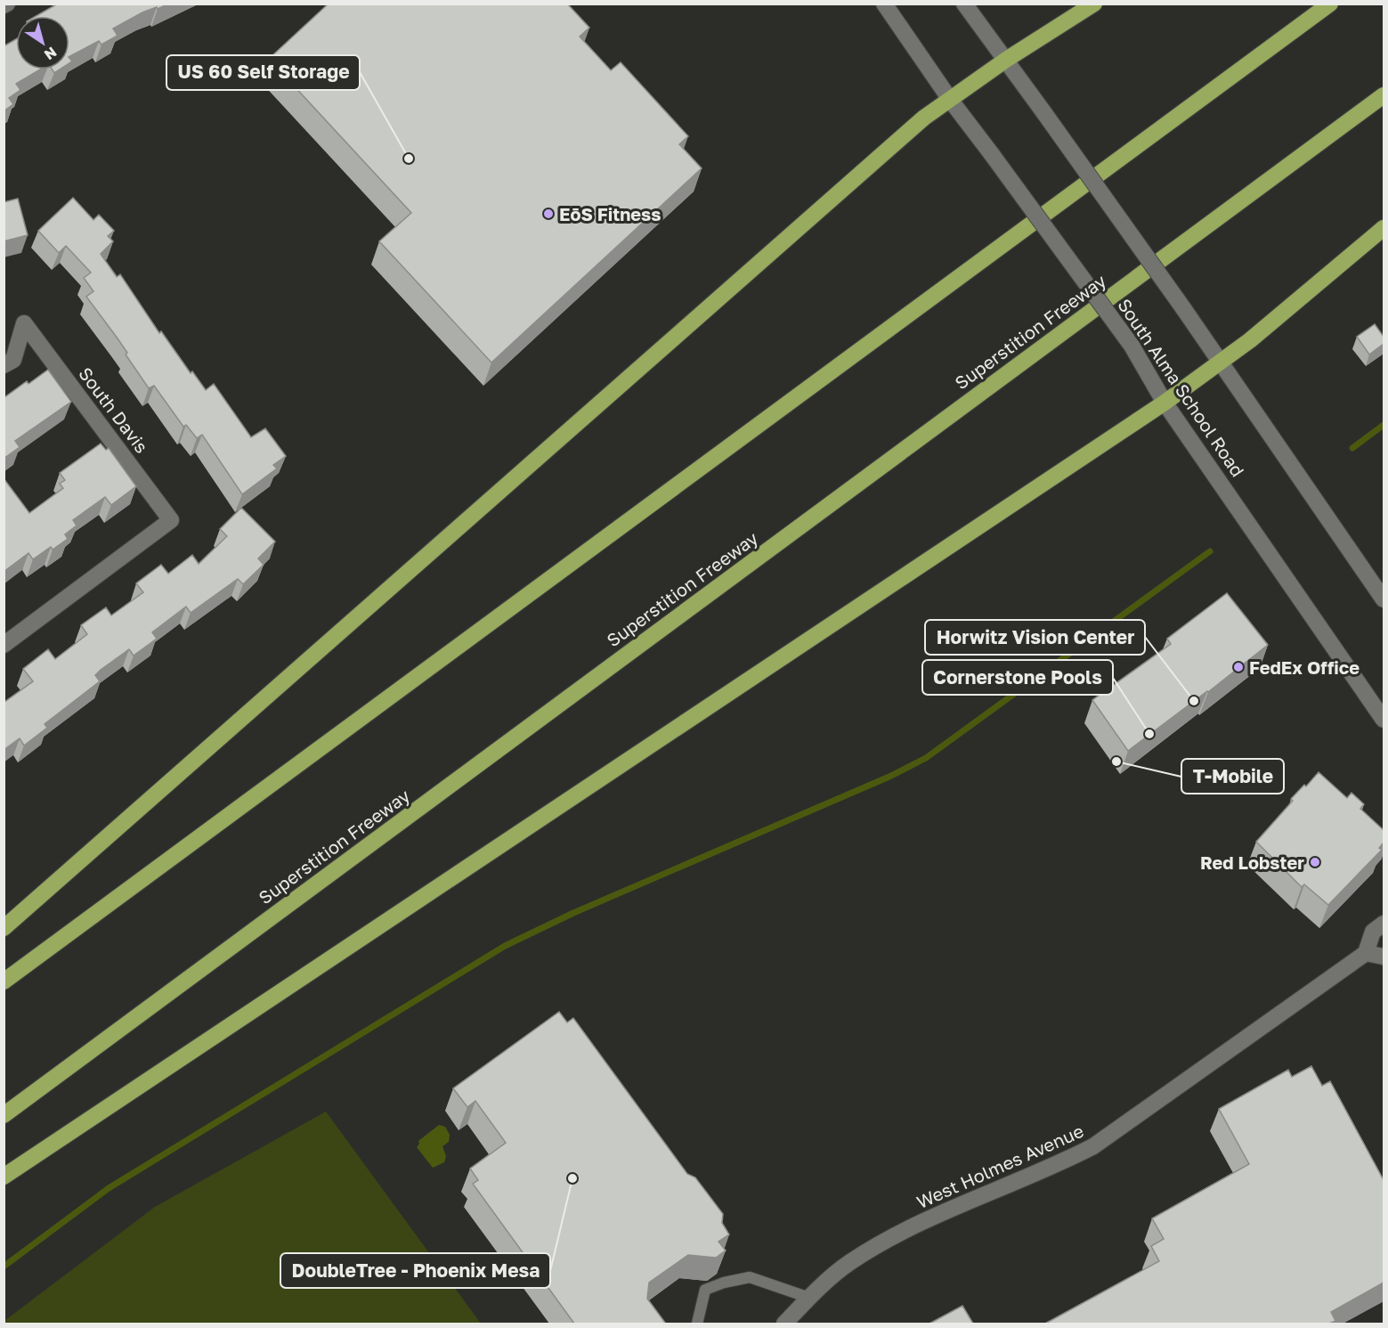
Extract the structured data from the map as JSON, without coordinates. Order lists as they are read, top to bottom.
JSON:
{
  "streets": {
    "highway": ["Superstition Freeway"],
    "main road": ["South Alma School Road", "South Davis", "West Holmes Avenue"]
  },
  "places": [
    "US 60 Self Storage",
    "EōS Fitness",
    "FedEx Office",
    "Horwitz Vision Center",
    "Cornerstone Pools",
    "T-Mobile",
    "Red Lobster",
    "DoubleTree - Phoenix Mesa"
  ],
  "north": "bottom right"
}
